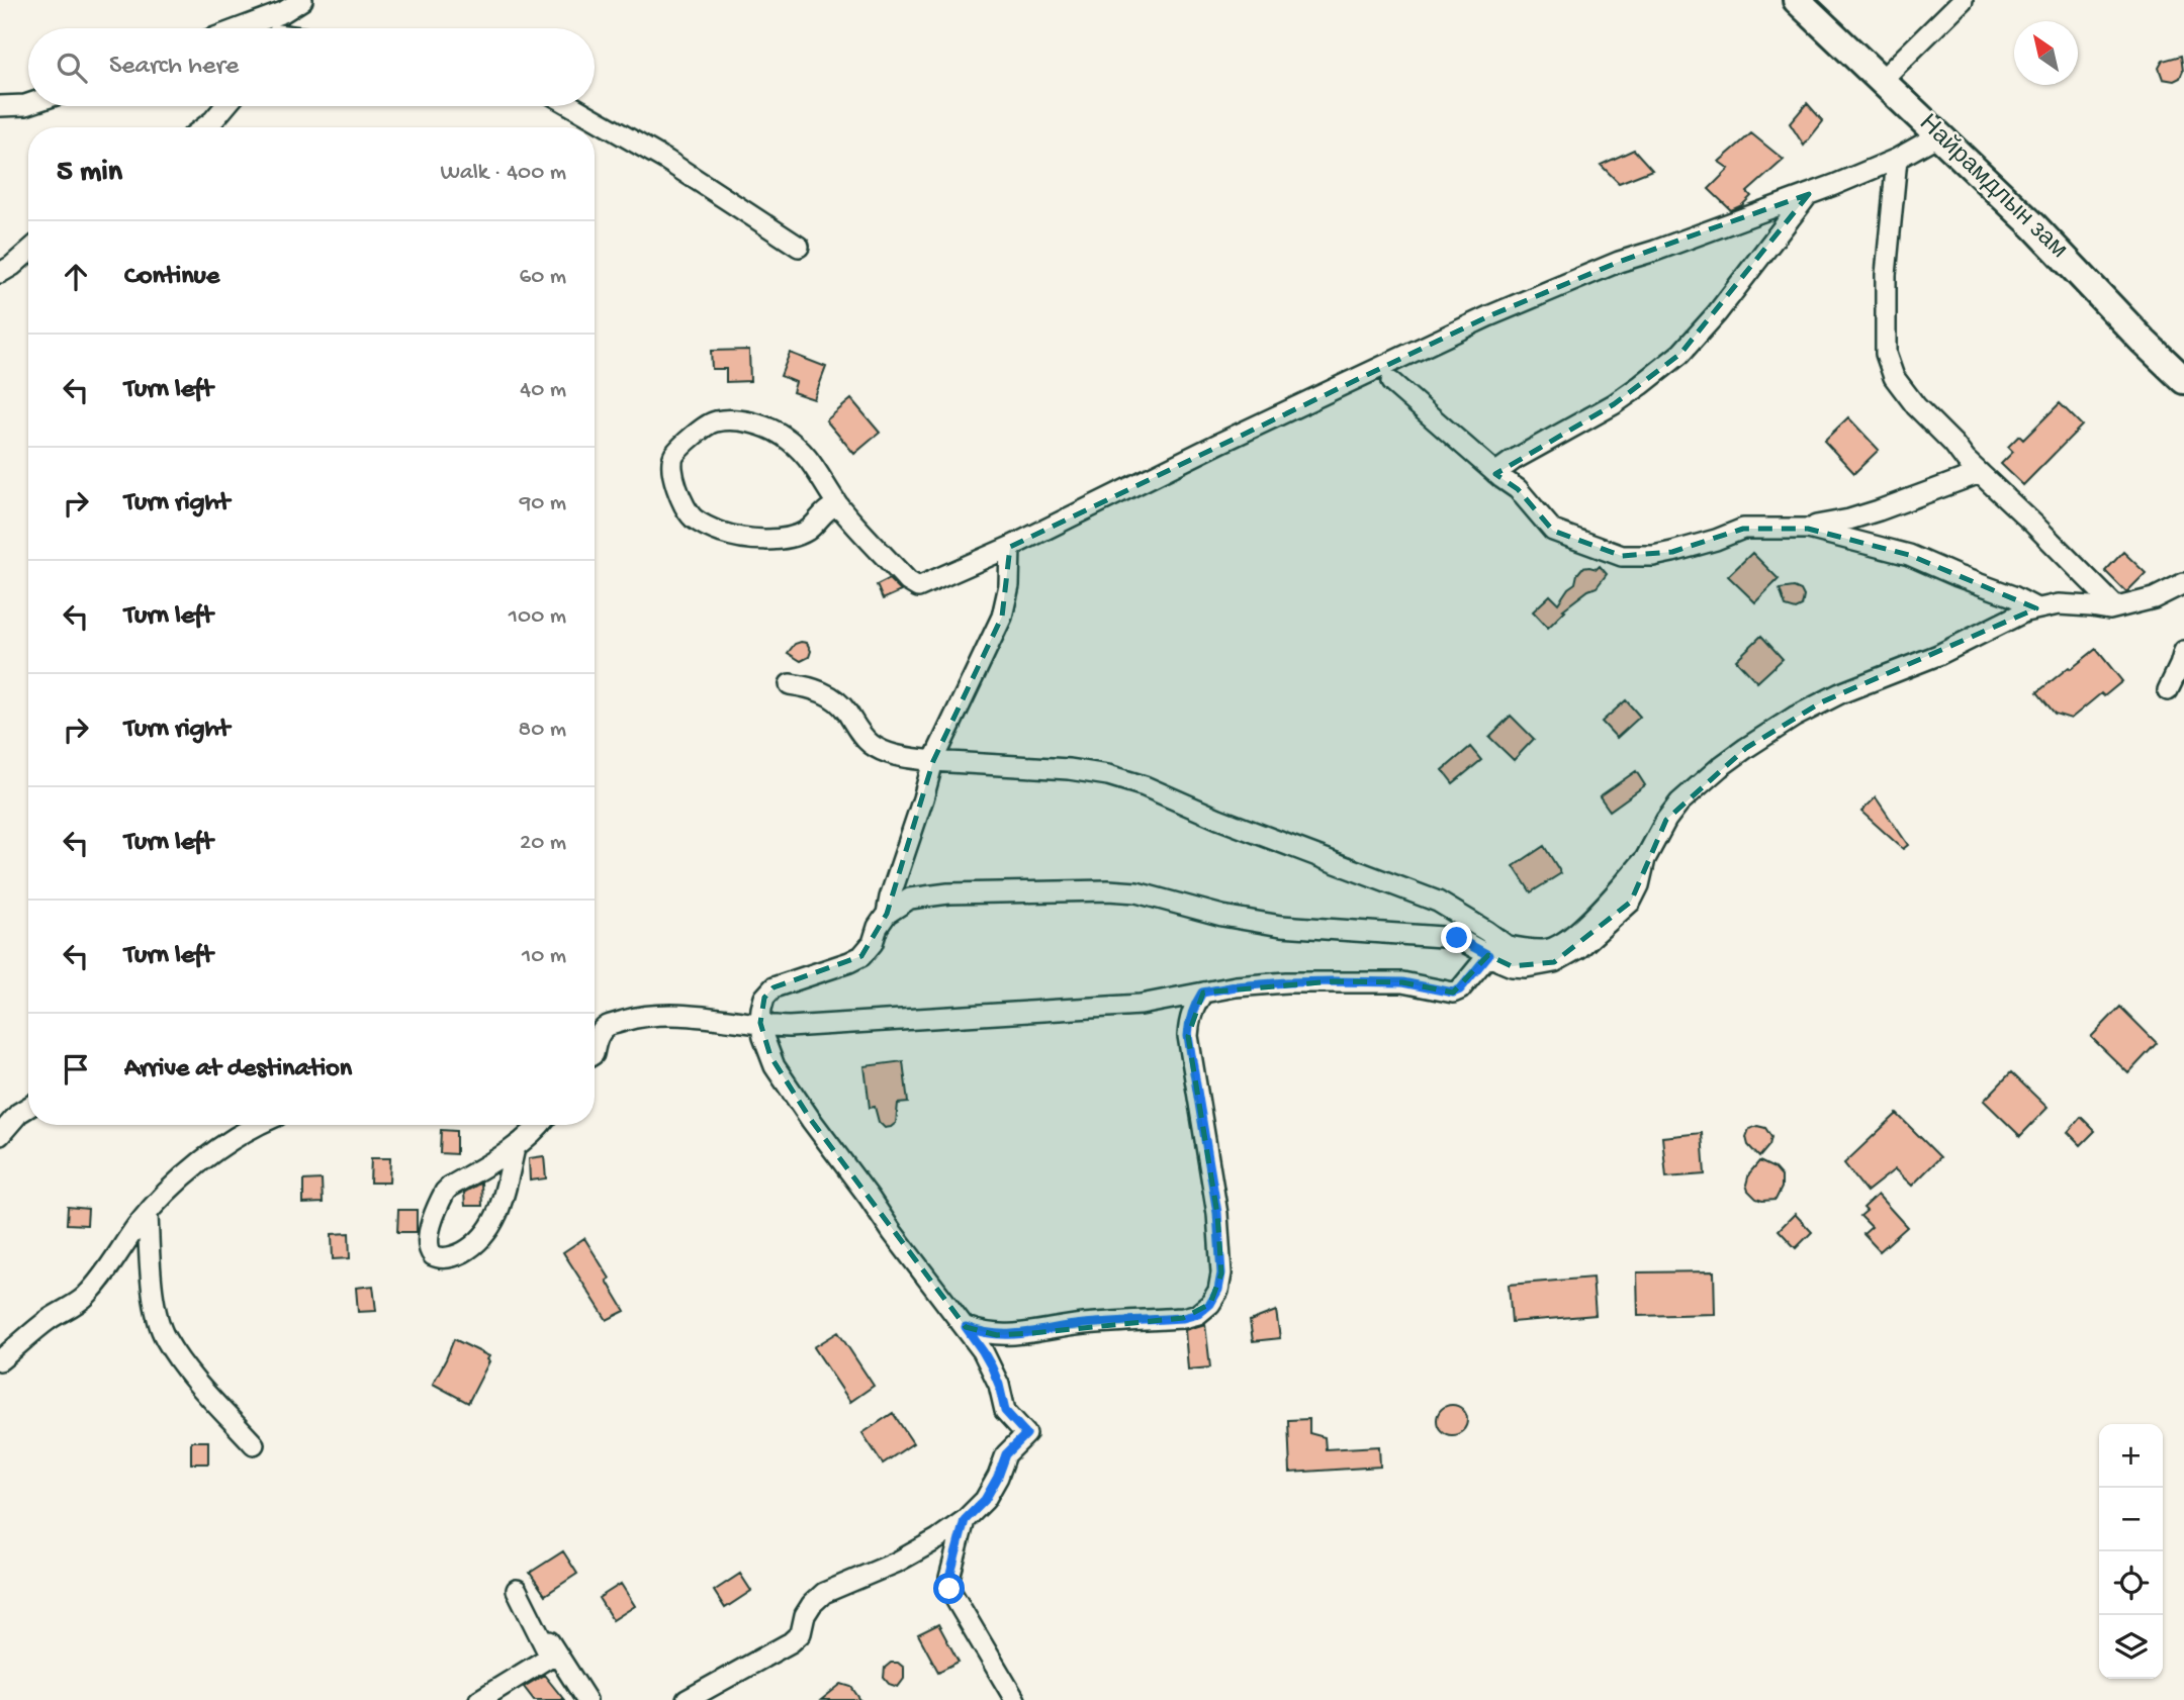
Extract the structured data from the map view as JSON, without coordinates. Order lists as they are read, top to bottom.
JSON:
{
  "streets": {
    "main road": ["Найрамдлын зам"]
  },
  "north": "top left",
  "page": {
    "search": "Search here",
    "heading": ["5 min", "Walk · 400 m"],
    "list": [
      ["Continue", "60 m"],
      ["Turn left", "40 m"],
      ["Turn right", "90 m"],
      ["Turn left", "100 m"],
      ["Turn right", "80 m"],
      ["Turn left", "20 m"],
      ["Turn left", "10 m"],
      "Arrive at destination"
    ],
    "map_buttons": ["+", "−"]
  }
}
